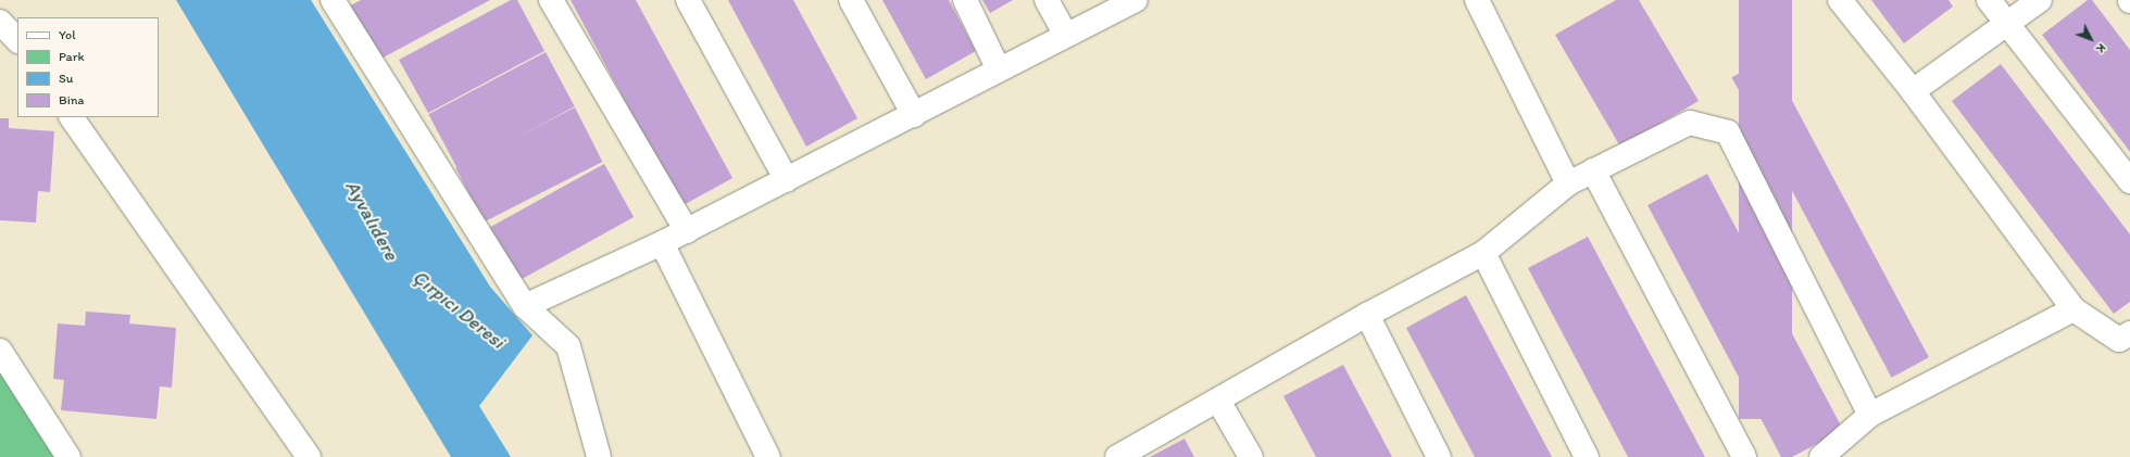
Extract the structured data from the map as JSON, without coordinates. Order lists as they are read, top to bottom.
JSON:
{
  "water": ["Ayvalıdere", "Çırpıcı Deresi"],
  "legend": [
    "Yol",
    "Park",
    "Su",
    "Bina"
  ],
  "north": "bottom right"
}
